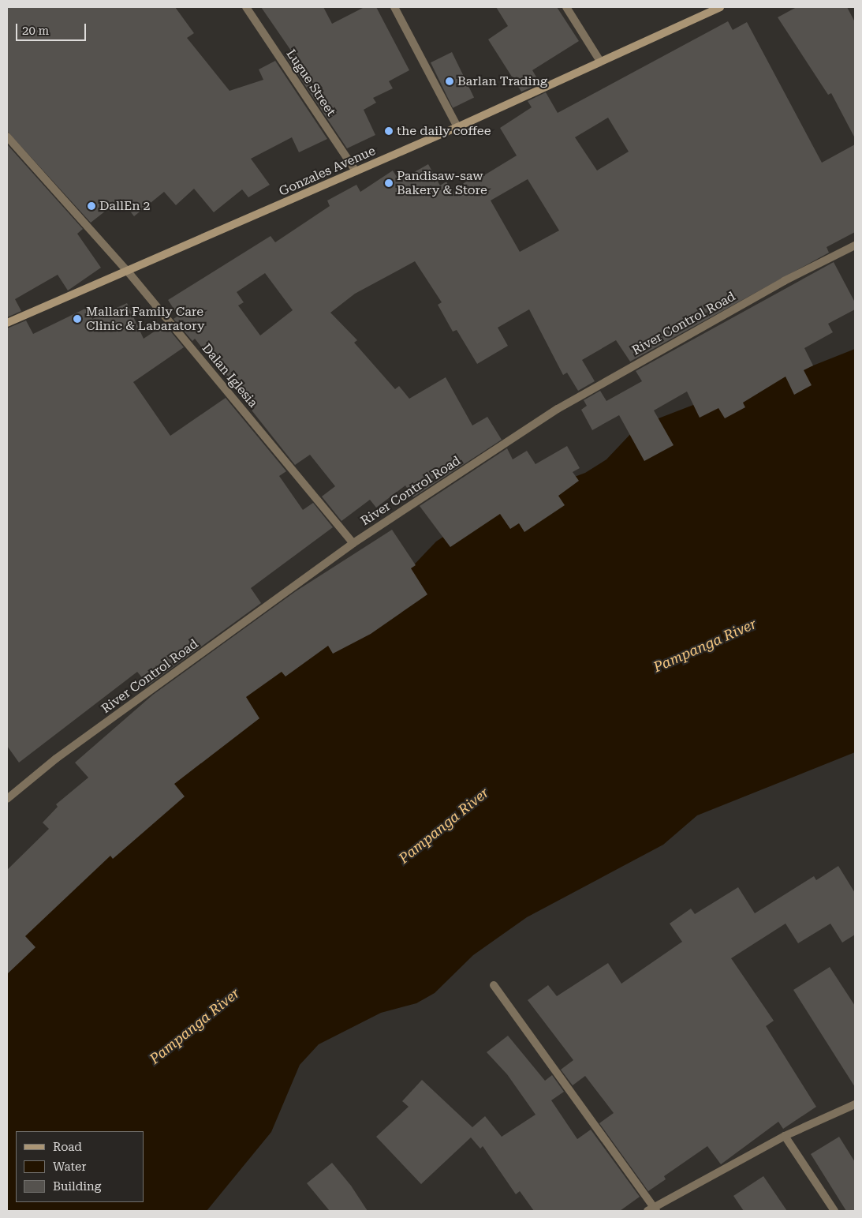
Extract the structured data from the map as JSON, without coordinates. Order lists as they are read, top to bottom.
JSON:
{
  "streets": {
    "main road": ["Gonzales Avenue"],
    "street": ["Lugue Street", "River Control Road", "Dalan Iglesia"]
  },
  "crossings": [
    ["Lugue Street", "Gonzales Avenue"],
    ["Gonzales Avenue", "Dalan Iglesia"],
    ["River Control Road", "Dalan Iglesia"]
  ],
  "water": ["Pampanga River"],
  "places": [
    "Barlan Trading",
    "the daily coffee",
    "Pandisaw-saw Bakery & Store",
    "DallEn 2",
    "Mallari Family Care Clinic & Labaratory"
  ],
  "legend": ["Road", "Water", "Building"],
  "scale_bar": "20 m"
}
